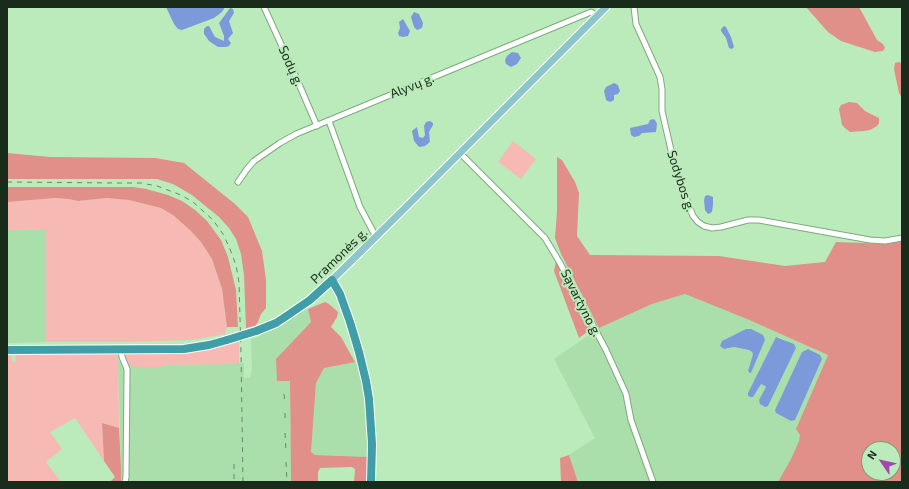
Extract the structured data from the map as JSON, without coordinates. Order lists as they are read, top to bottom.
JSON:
{
  "streets": {
    "highway": ["Pramonės g."],
    "street": [
      "Sodų g.",
      "Alyvų g.",
      "Sodybos g.",
      "Sąvartyno g."
    ]
  },
  "crossings": [
    ["Sodų g.", "Alyvų g."],
    ["Alyvų g.", "Pramonės g."],
    ["Pramonės g.", "Sąvartyno g."]
  ],
  "north": "top left"
}
